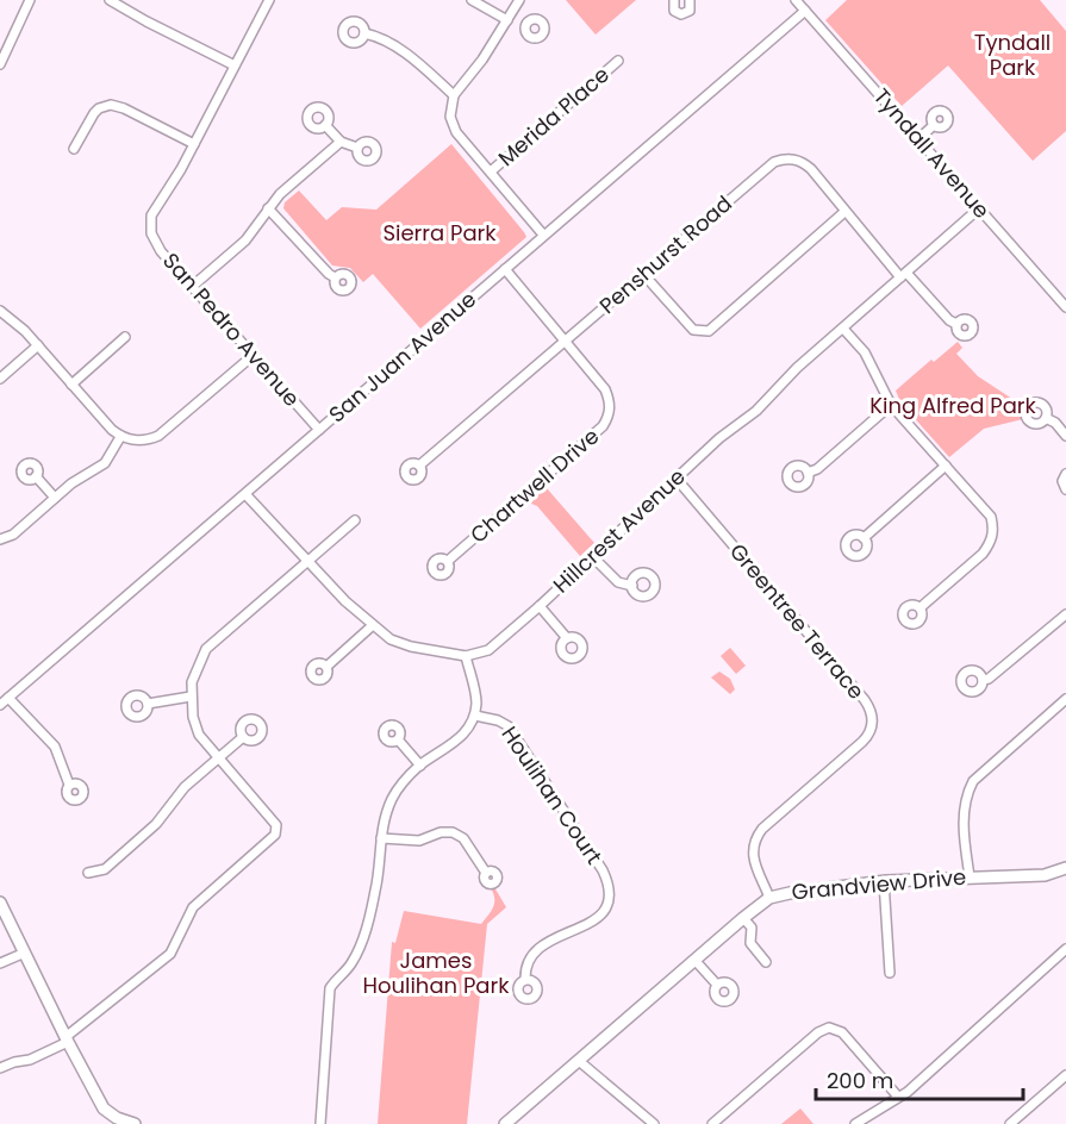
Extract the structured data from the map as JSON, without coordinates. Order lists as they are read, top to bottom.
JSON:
{
  "streets": {
    "main road": ["Grandview Drive"],
    "street": [
      "Merida Place",
      "Tyndall Avenue",
      "Penshurst Road",
      "San Pedro Avenue",
      "San Juan Avenue",
      "Chartwell Drive",
      "Hillcrest Avenue",
      "Greentree Terrace",
      "Houlihan Court"
    ]
  },
  "crossings": [
    ["Tyndall Avenue", "San Juan Avenue"],
    ["Tyndall Avenue", "Hillcrest Avenue"],
    ["Penshurst Road", "Chartwell Drive"],
    ["Penshurst Road", "Hillcrest Avenue"],
    ["San Pedro Avenue", "San Juan Avenue"],
    ["San Juan Avenue", "Chartwell Drive"],
    ["Hillcrest Avenue", "Greentree Terrace"],
    ["Greentree Terrace", "Grandview Drive"]
  ],
  "parks": [
    "Tyndall Park",
    "Sierra Park",
    "King Alfred Park",
    "James Houlihan Park"
  ],
  "scale_bar": "200 m"
}
